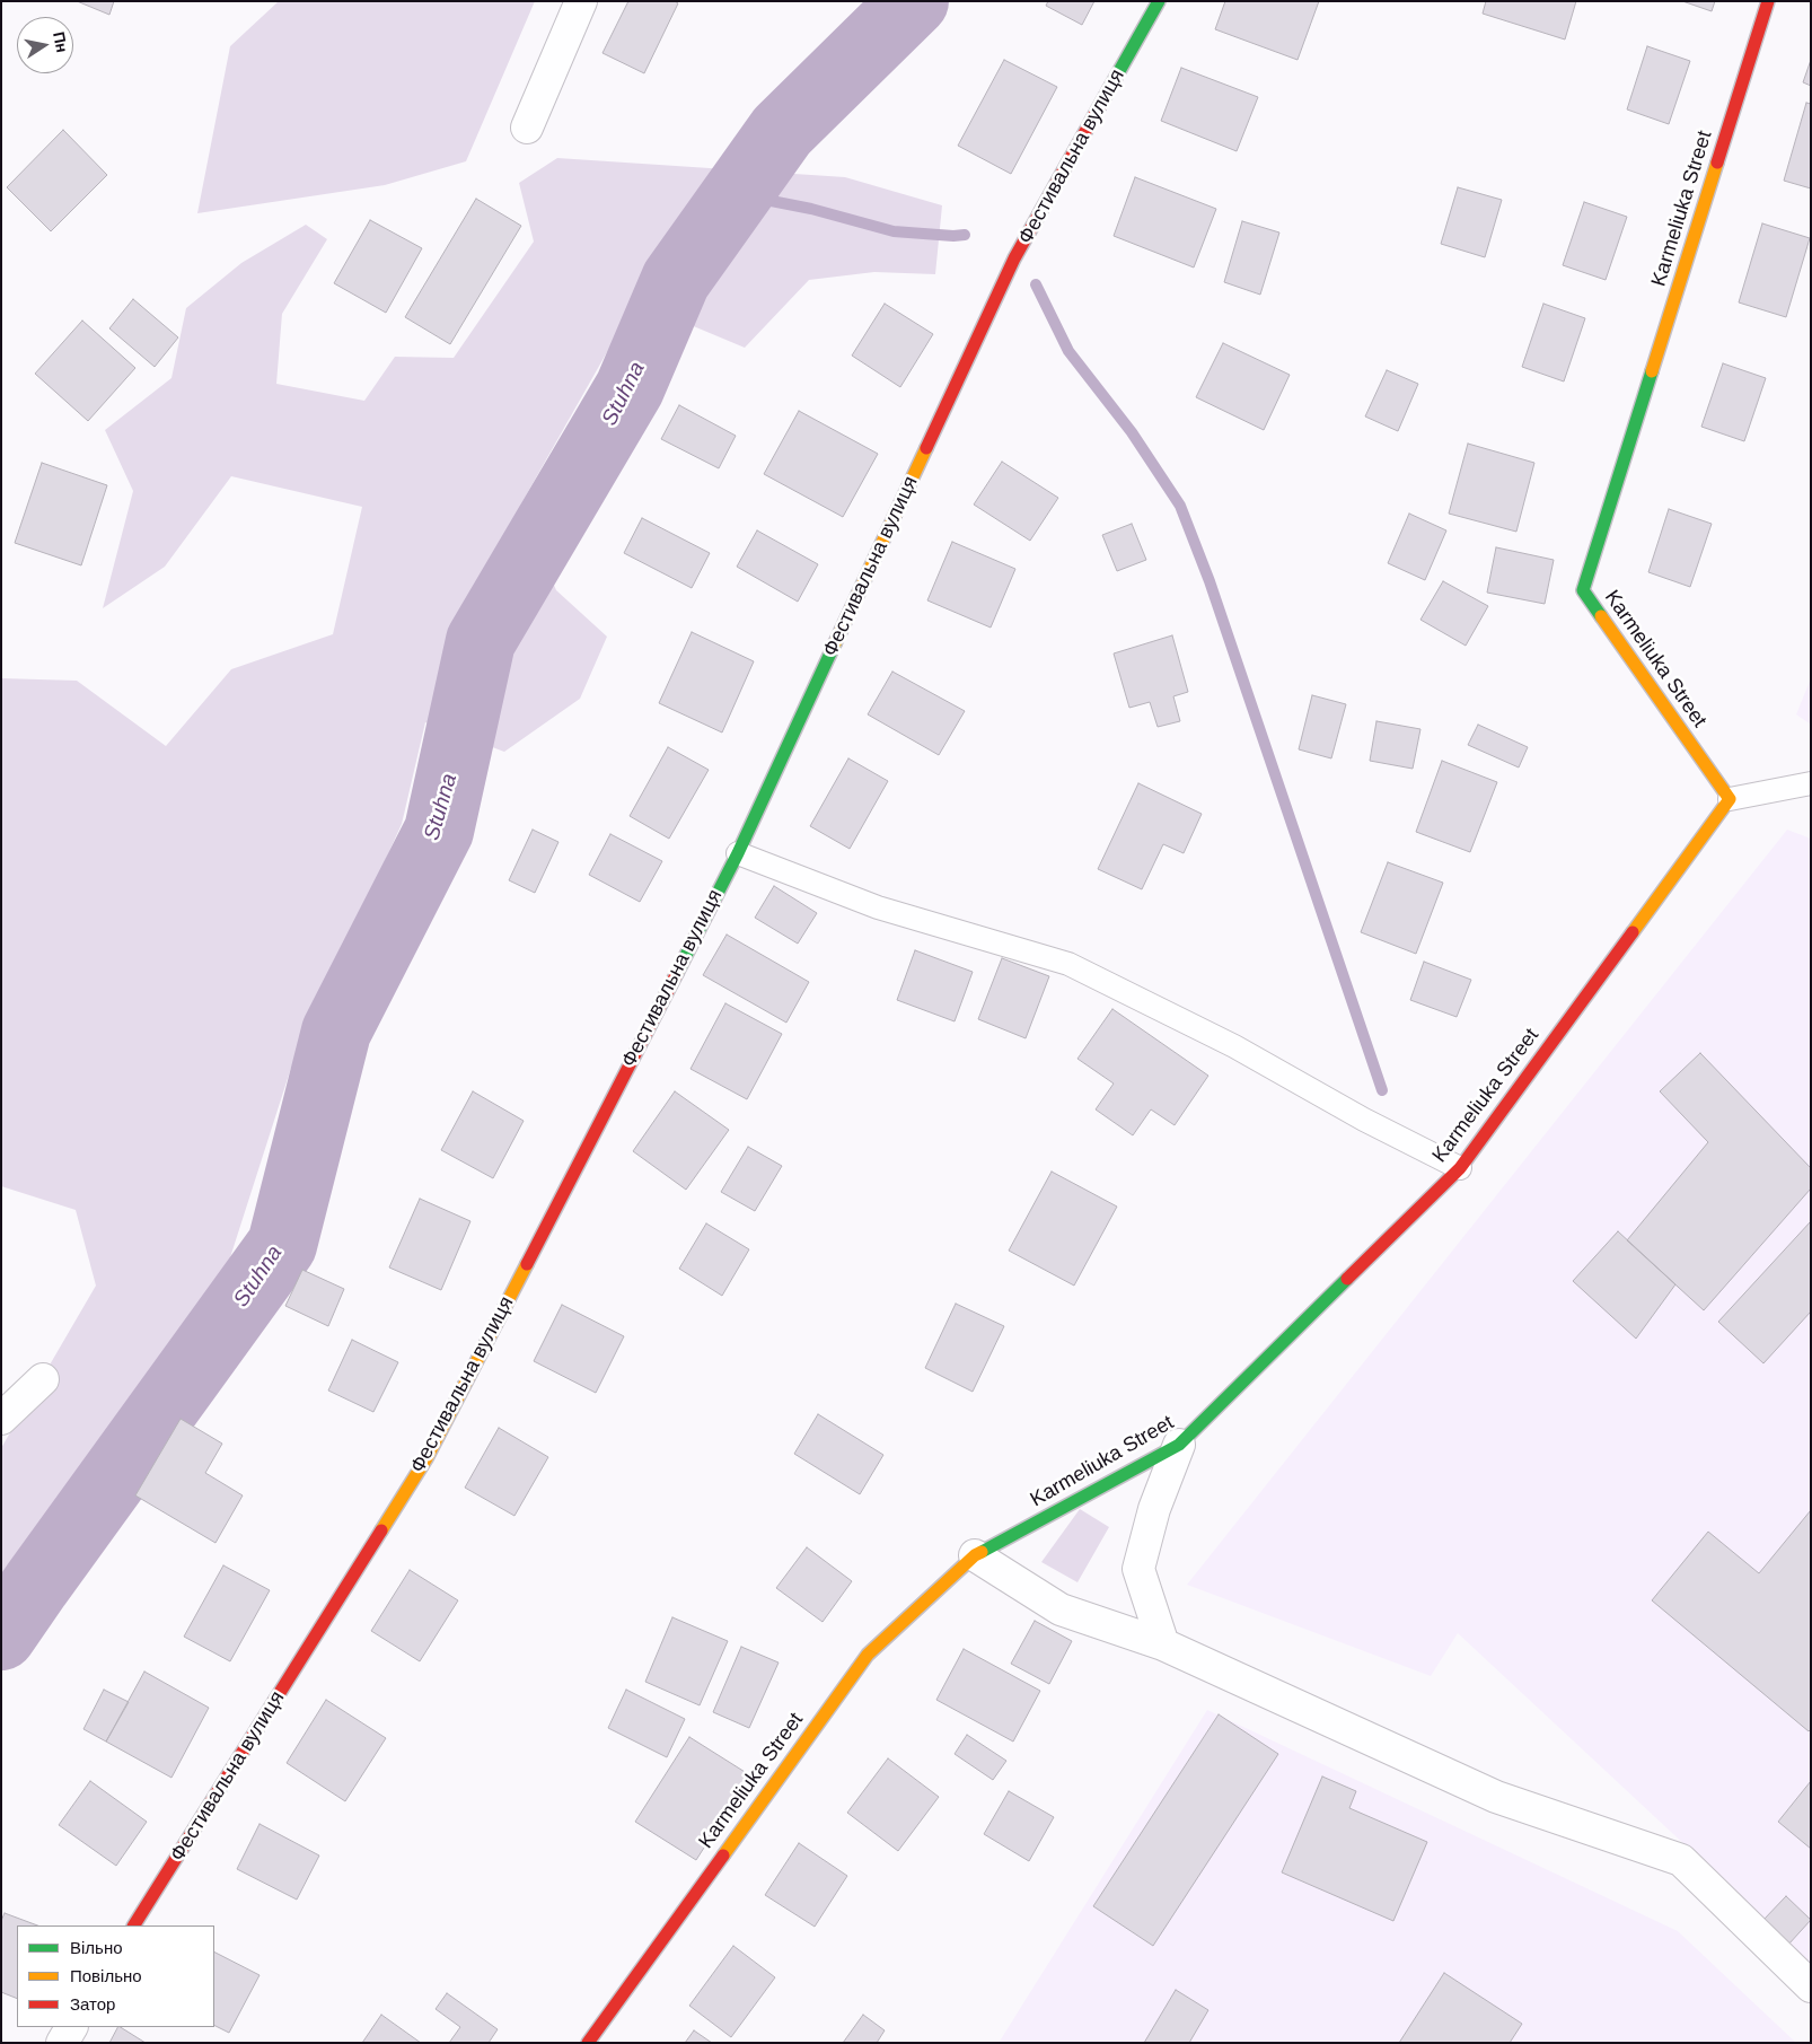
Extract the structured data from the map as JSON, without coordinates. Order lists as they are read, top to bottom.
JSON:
{
  "streets": {
    "street": ["Фестивальна вулиця", "Karmeliuka Street"]
  },
  "water": ["Stuhna"],
  "legend": ["Вільно", "Повільно", "Затор"],
  "north": "right"
}
